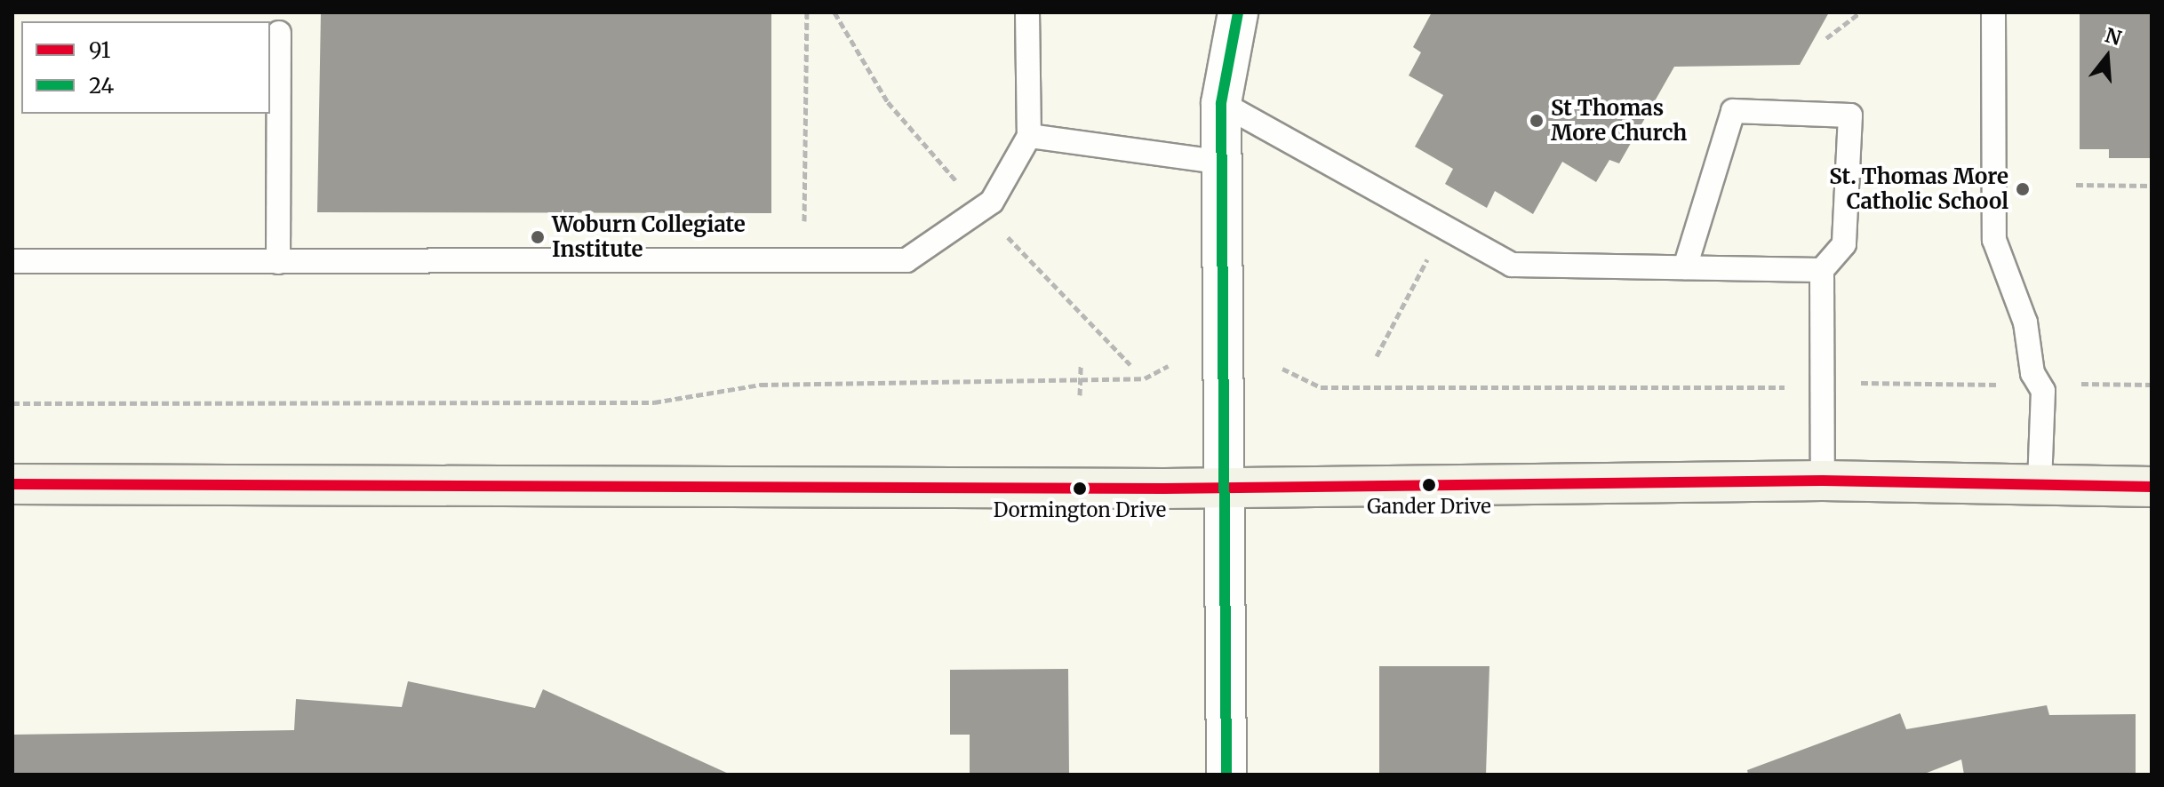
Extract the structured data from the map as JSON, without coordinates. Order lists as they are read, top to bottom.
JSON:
{
  "places": [
    "St Thomas More Church",
    "St. Thomas More Catholic School",
    "Woburn Collegiate Institute",
    "Gander Drive",
    "Dormington Drive"
  ],
  "lines": ["transit line 24", "transit line 91"],
  "legend": ["91", "24"],
  "north": "top"
}
